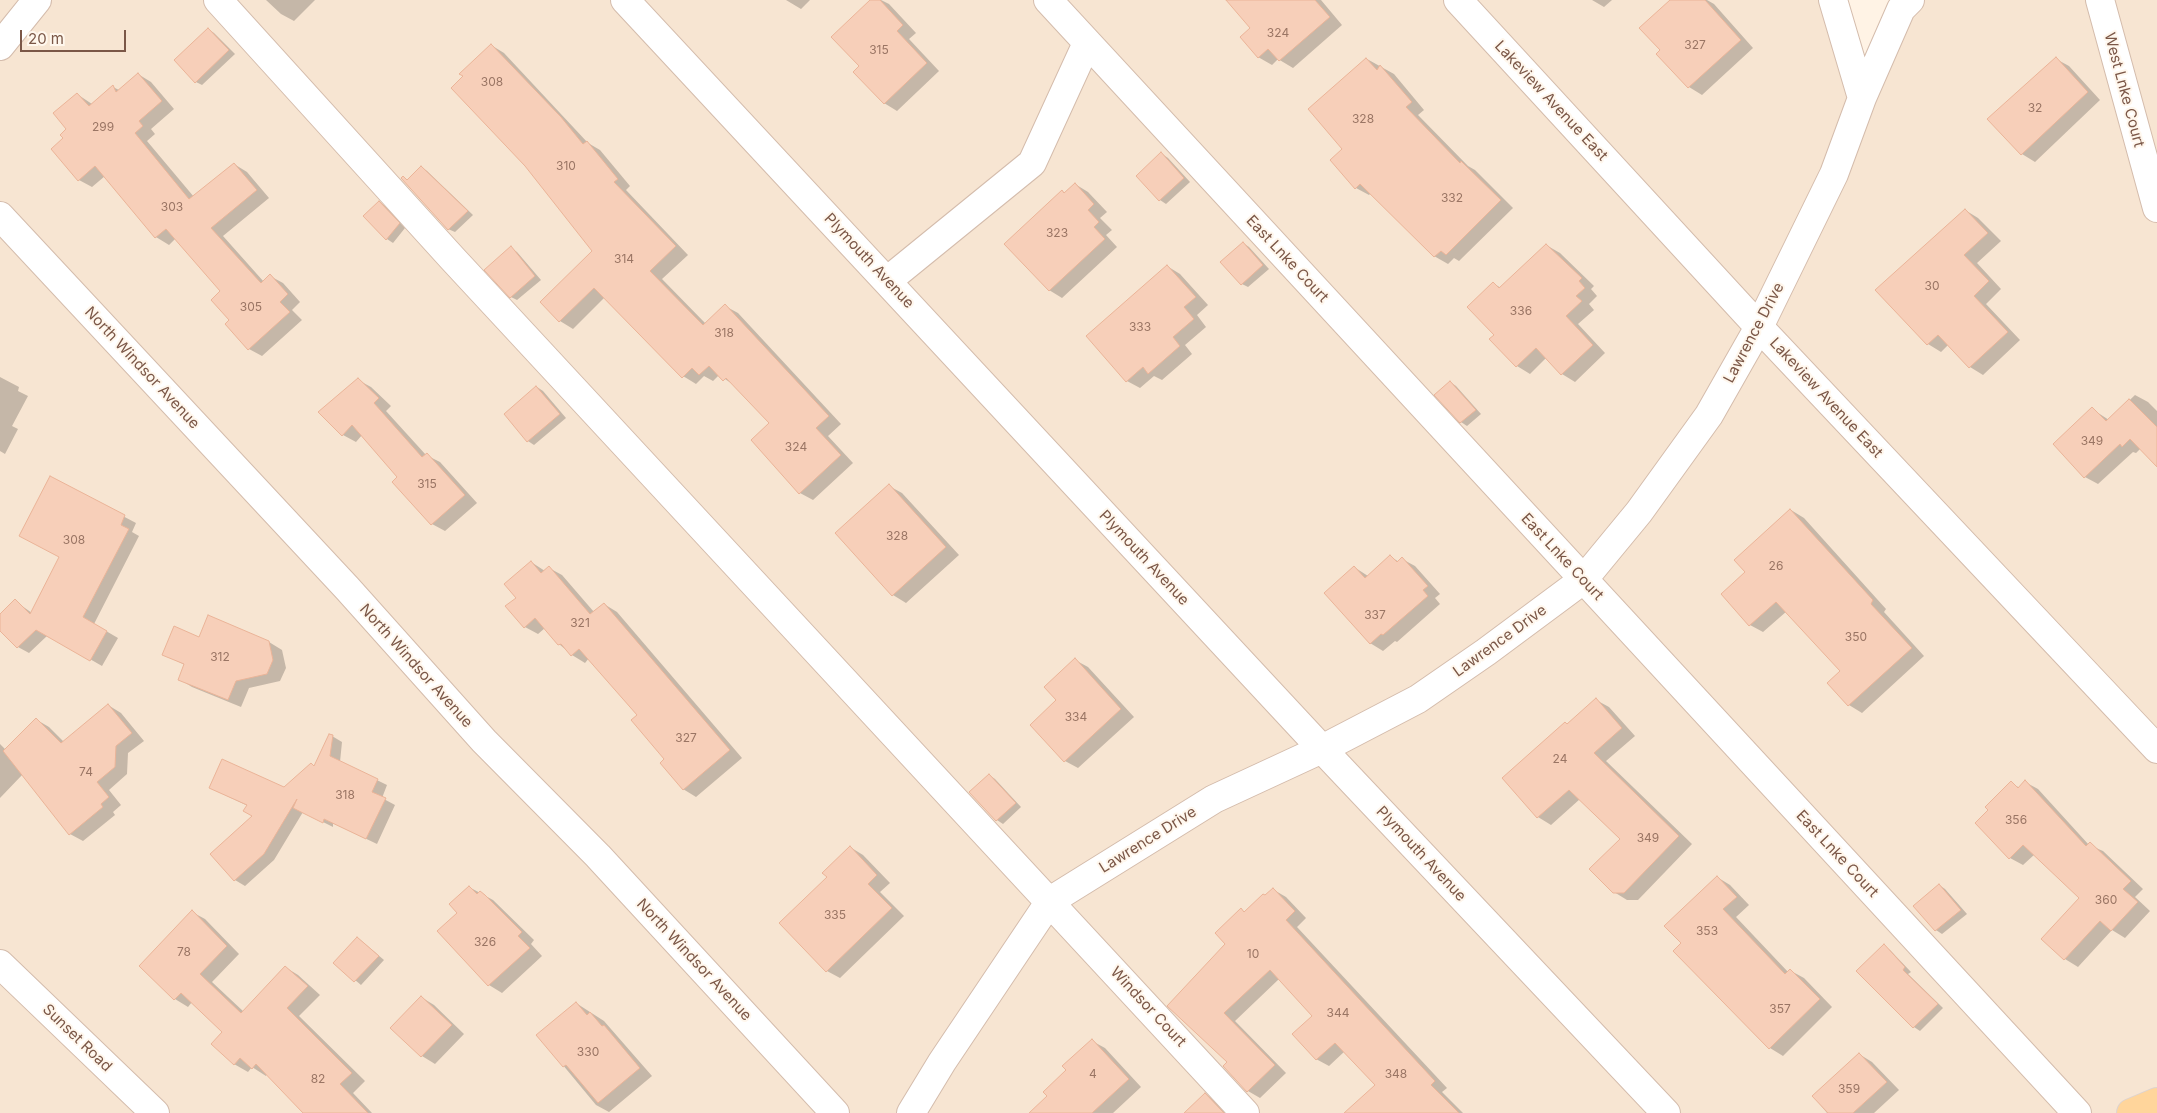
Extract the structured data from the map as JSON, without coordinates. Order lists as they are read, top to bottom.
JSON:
{
  "streets": {
    "street": [
      "West Lnke Court",
      "Lakeview Avenue East",
      "East Lnke Court",
      "Plymouth Avenue",
      "Lawrence Drive",
      "North Windsor Avenue",
      "Windsor Court",
      "Sunset Road"
    ]
  },
  "crossings": [
    ["Lakeview Avenue East", "Lawrence Drive"],
    ["East Lnke Court", "Lawrence Drive"],
    ["Plymouth Avenue", "Lawrence Drive"],
    ["Lawrence Drive", "Windsor Court"]
  ],
  "house_numbers": [
    "324",
    "327",
    "315",
    "308",
    "32",
    "328",
    "299",
    "310",
    "332",
    "303",
    "323",
    "314",
    "30",
    "305",
    "336",
    "333",
    "318",
    "349",
    "324",
    "315",
    "328",
    "308",
    "26",
    "337",
    "321",
    "350",
    "312",
    "334",
    "327",
    "24",
    "74",
    "318",
    "356",
    "349",
    "360",
    "335",
    "353",
    "326",
    "78",
    "10",
    "357",
    "344",
    "330",
    "4",
    "348",
    "82",
    "359"
  ],
  "scale_bar": "20 m"
}
